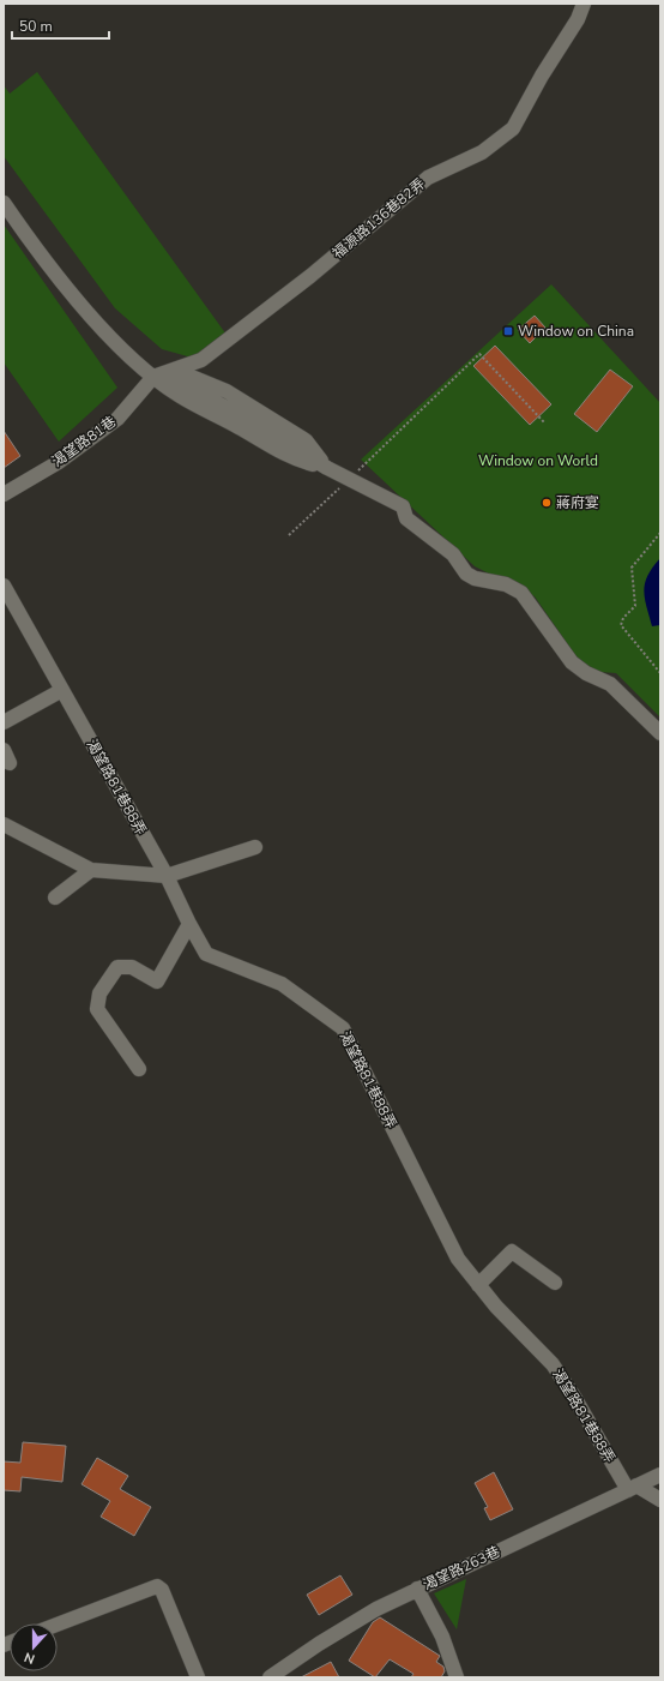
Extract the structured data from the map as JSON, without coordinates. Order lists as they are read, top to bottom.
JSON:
{
  "streets": {
    "street": [
      "福源路136巷82弄",
      "渴望路81巷",
      "渴望路81巷88弄",
      "渴望路263巷"
    ]
  },
  "crossings": [
    ["福源路136巷82弄", "渴望路81巷"],
    ["渴望路81巷88弄", "渴望路263巷"]
  ],
  "parks": ["Window on World"],
  "places": {
    "transit": ["Window on China"],
    "other": ["蔣府宴"]
  },
  "scale_bar": "50 m",
  "north": "bottom"
}
